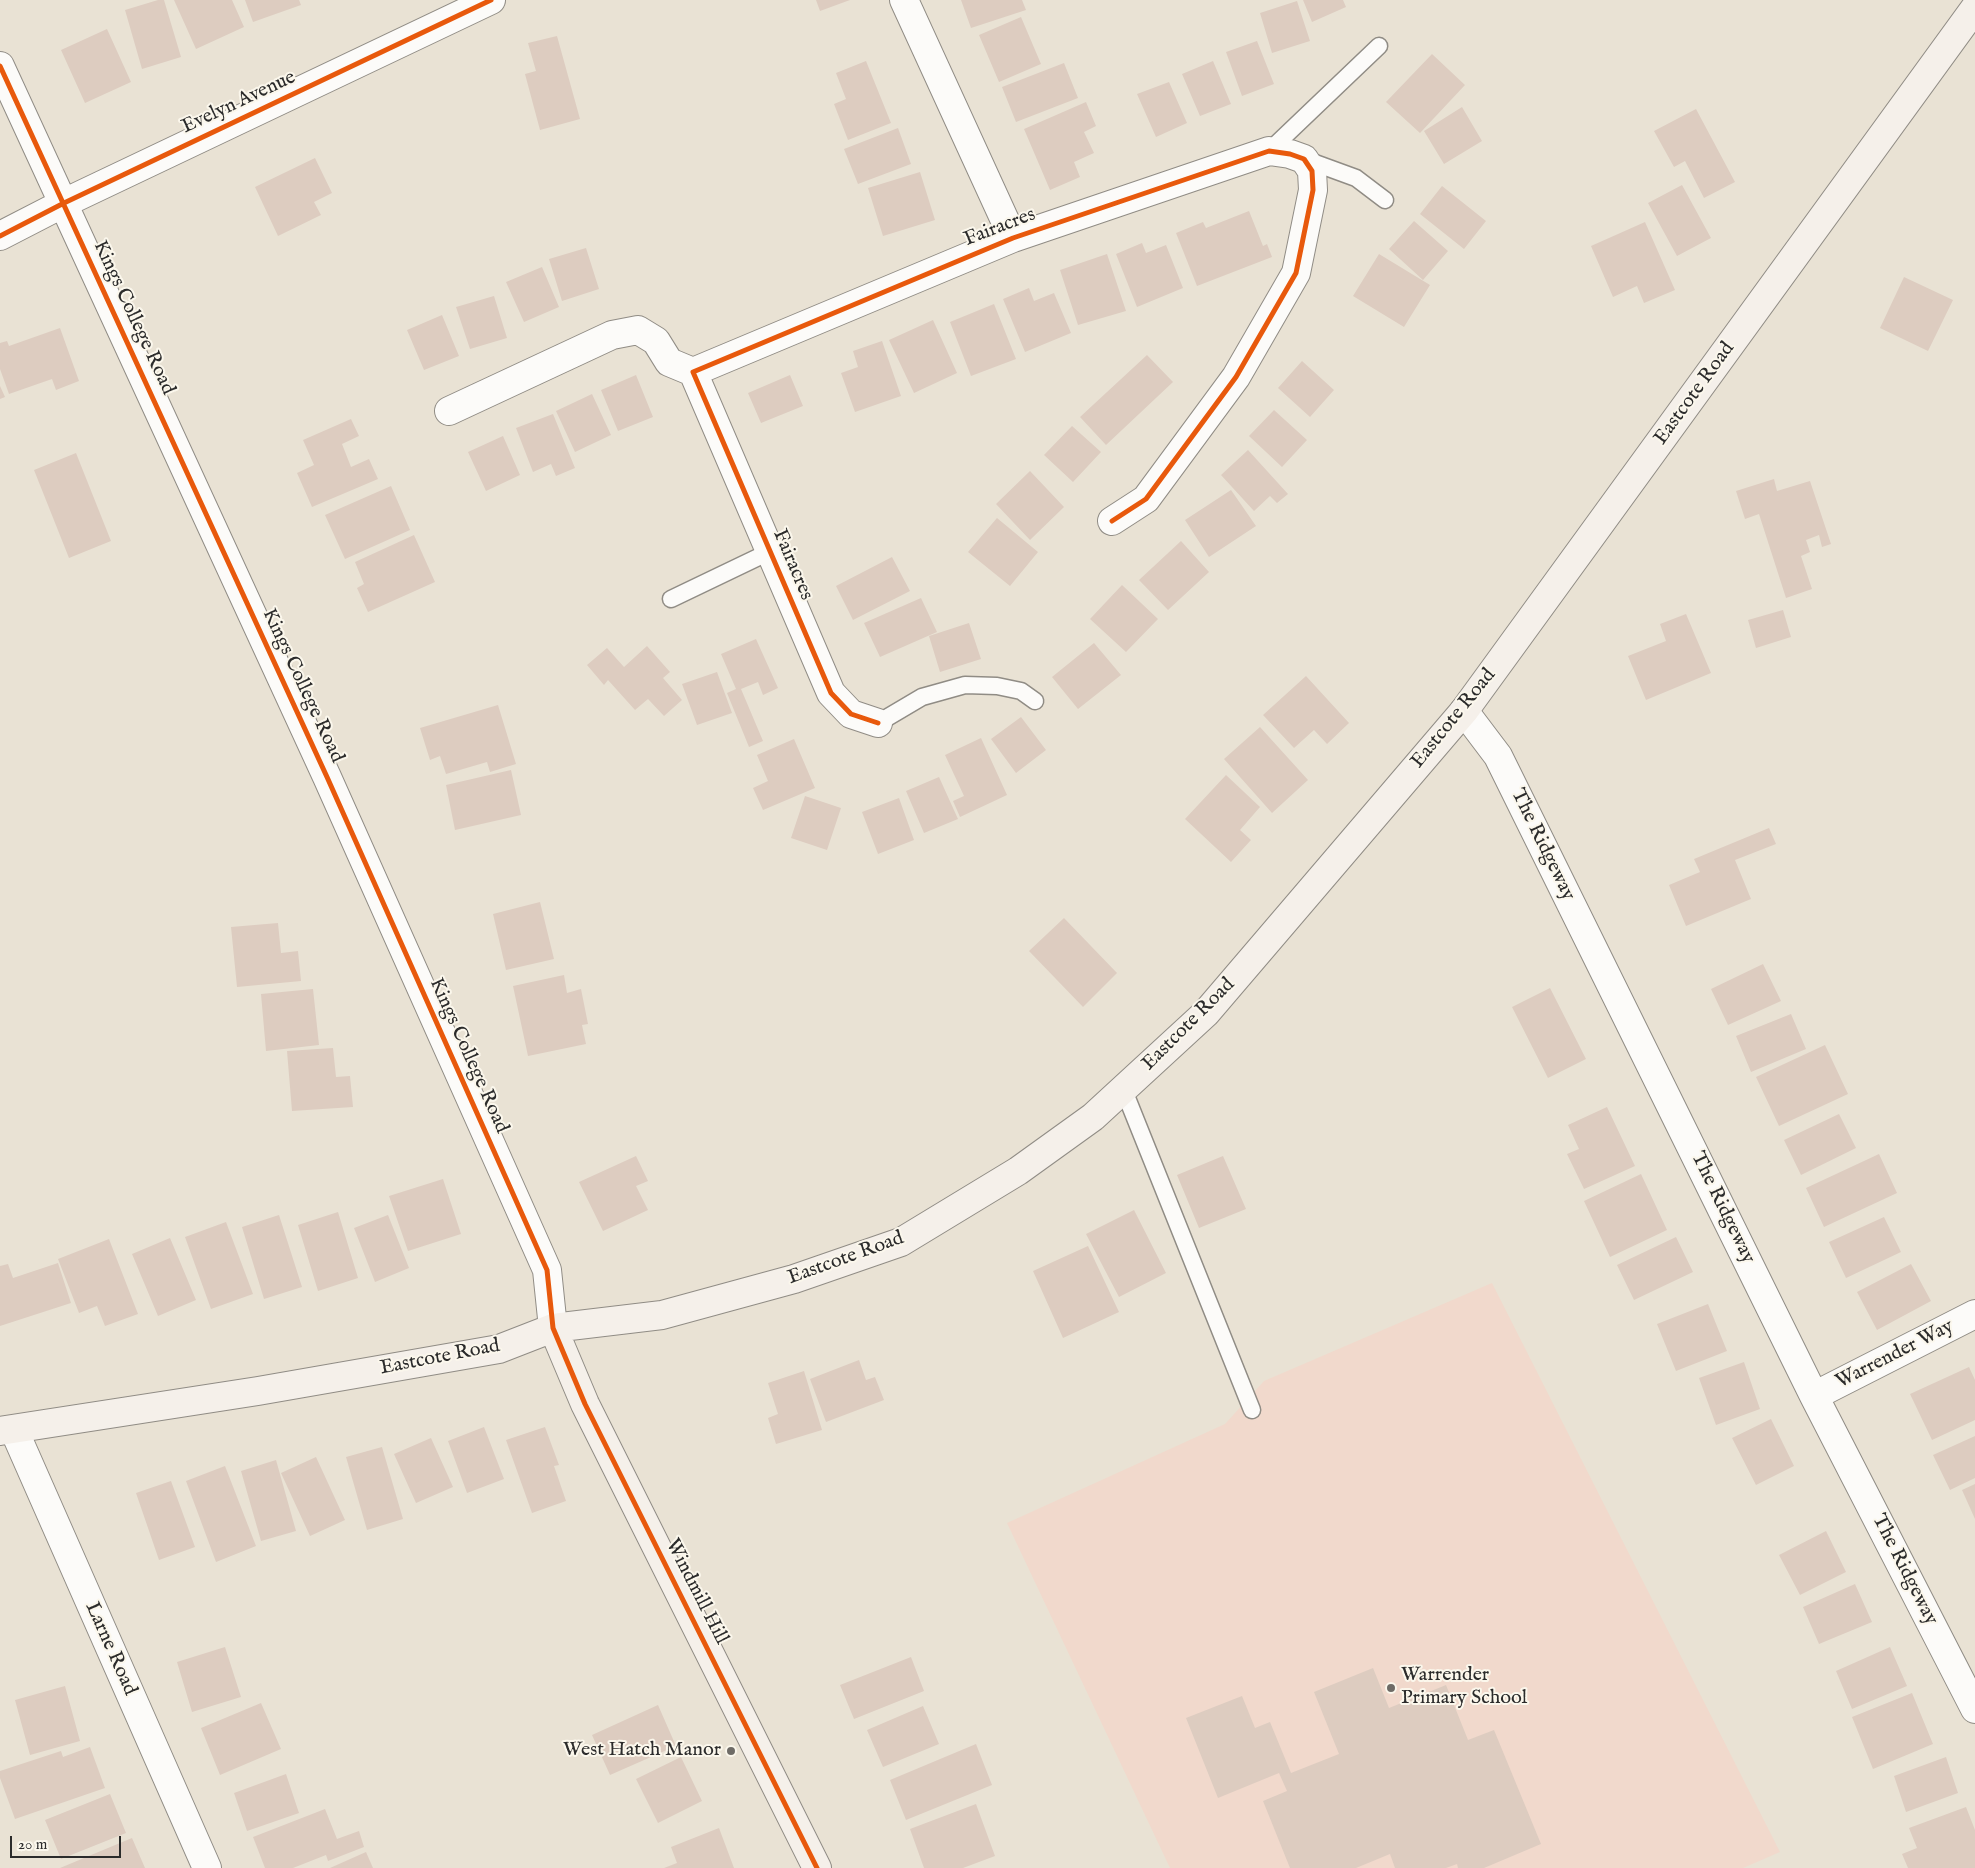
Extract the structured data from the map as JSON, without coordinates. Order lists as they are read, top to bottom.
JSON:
{
  "streets": {
    "main road": ["Eastcote Road", "Windmill Hill"],
    "street": [
      "Evelyn Avenue",
      "Fairacres",
      "Kings College Road",
      "The Ridgeway",
      "Warrender Way",
      "Larne Road"
    ]
  },
  "crossings": [
    ["Evelyn Avenue", "Kings College Road"],
    ["Kings College Road", "Eastcote Road"],
    ["Kings College Road", "Windmill Hill"],
    ["Eastcote Road", "The Ridgeway"],
    ["Eastcote Road", "Windmill Hill"],
    ["Eastcote Road", "Larne Road"],
    ["The Ridgeway", "Warrender Way"]
  ],
  "places": ["Warrender Primary School", "West Hatch Manor"],
  "scale_bar": "20 m"
}
